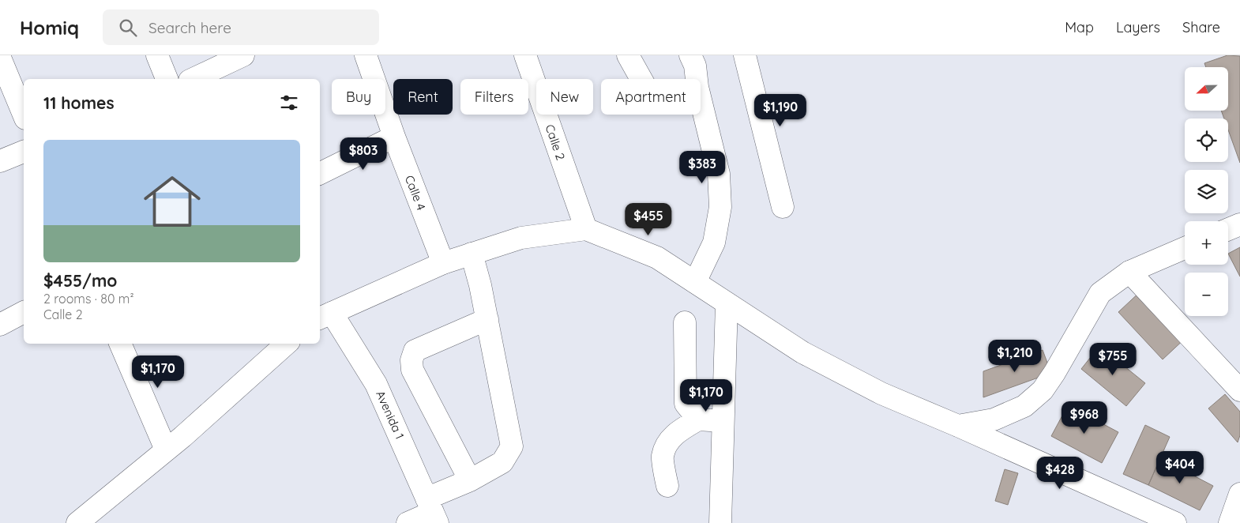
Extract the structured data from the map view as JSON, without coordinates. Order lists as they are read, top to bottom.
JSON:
{
  "streets": {
    "street": ["Calle 2", "Calle 4", "Avenida 1"]
  },
  "north": "left",
  "page": {
    "header": "Homiq",
    "search": "Search here",
    "nav": ["Map", "Layers", "Share"],
    "map_buttons": ["+", "−"],
    "chip": [
      "Buy",
      "Rent",
      "Filters",
      "New",
      "Apartment"
    ],
    "heading": "11 homes",
    "price": [
      "$1,190",
      "$803",
      "$383",
      "$455",
      "$1,210",
      "$755",
      "$1,170",
      "$1,170",
      "$968",
      "$404",
      "$428"
    ],
    "list": [
      {
        "name": "$455/mo",
        "note": "2 rooms · 80 m² · Calle 2"
      }
    ]
  }
}
